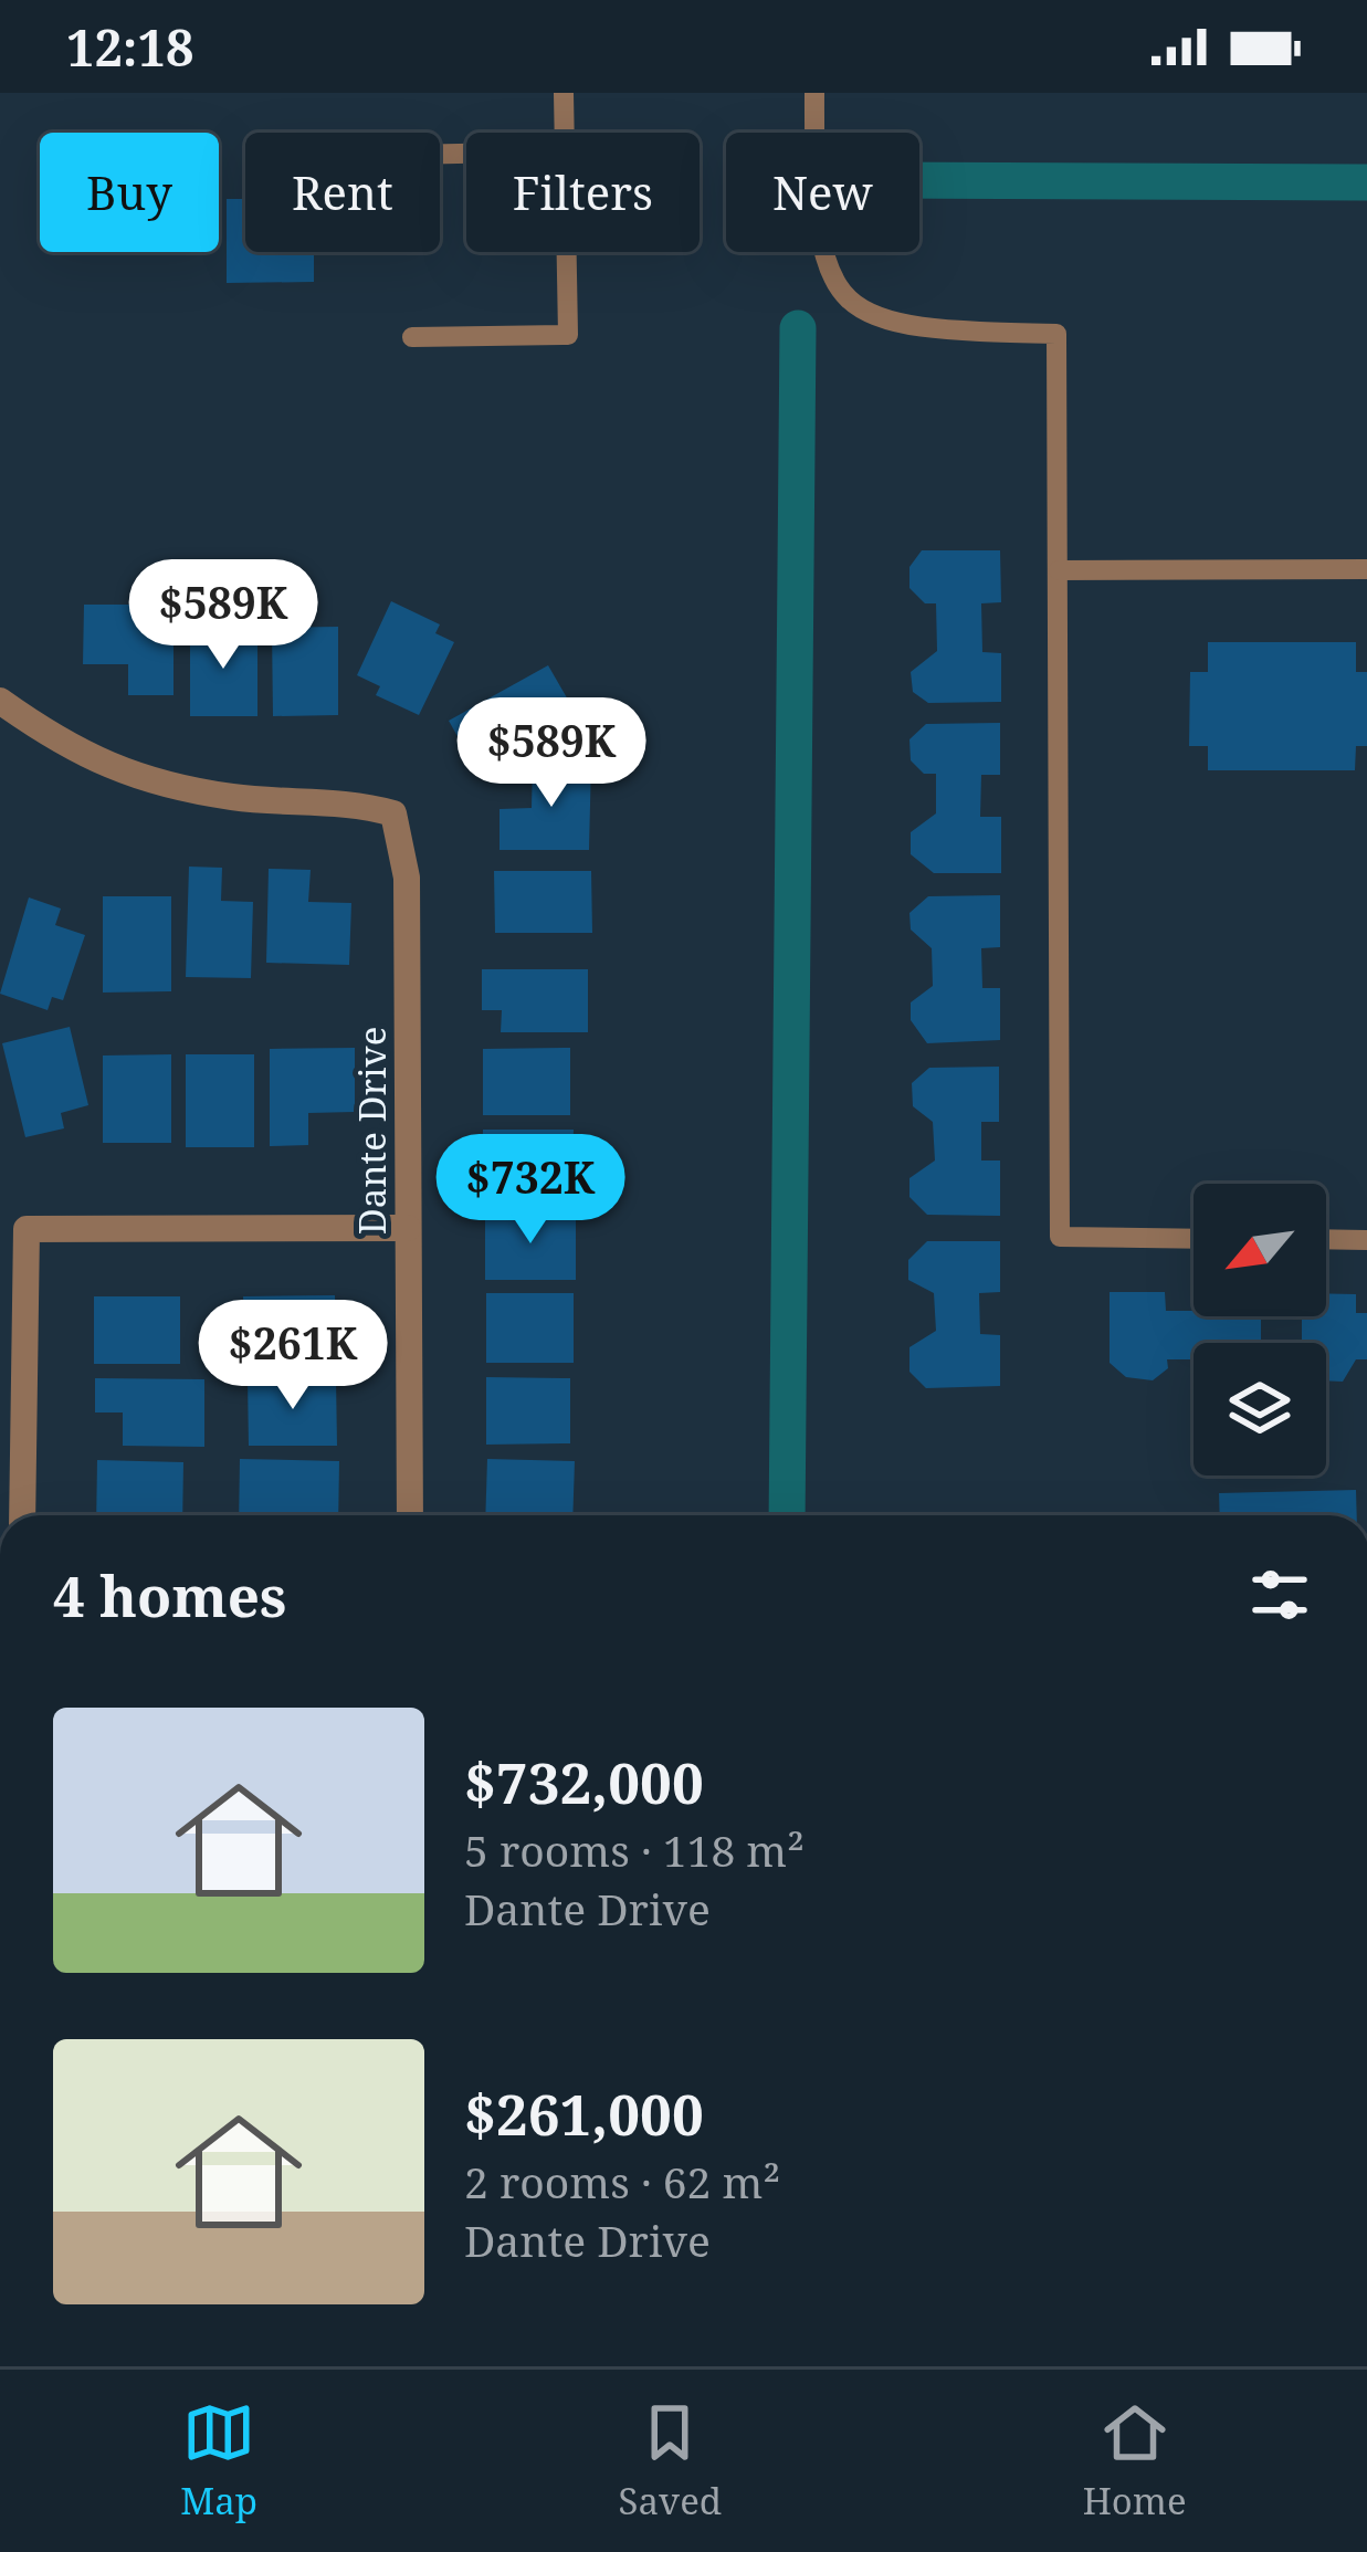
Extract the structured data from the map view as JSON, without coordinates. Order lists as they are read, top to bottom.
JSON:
{
  "streets": {
    "street": ["Dante Drive"]
  },
  "north": "bottom left",
  "page": {
    "status": "12:18",
    "chip": [
      "Buy",
      "Rent",
      "Filters",
      "New"
    ],
    "price": [
      "$589K",
      "$589K",
      "$732K",
      "$261K"
    ],
    "heading": "4 homes",
    "list": [
      {
        "name": "$732,000",
        "note": "5 rooms · 118 m² · Dante Drive"
      },
      {
        "name": "$261,000",
        "note": "2 rooms · 62 m² · Dante Drive"
      }
    ],
    "tabs": ["Map", "Saved", "Home"]
  }
}
